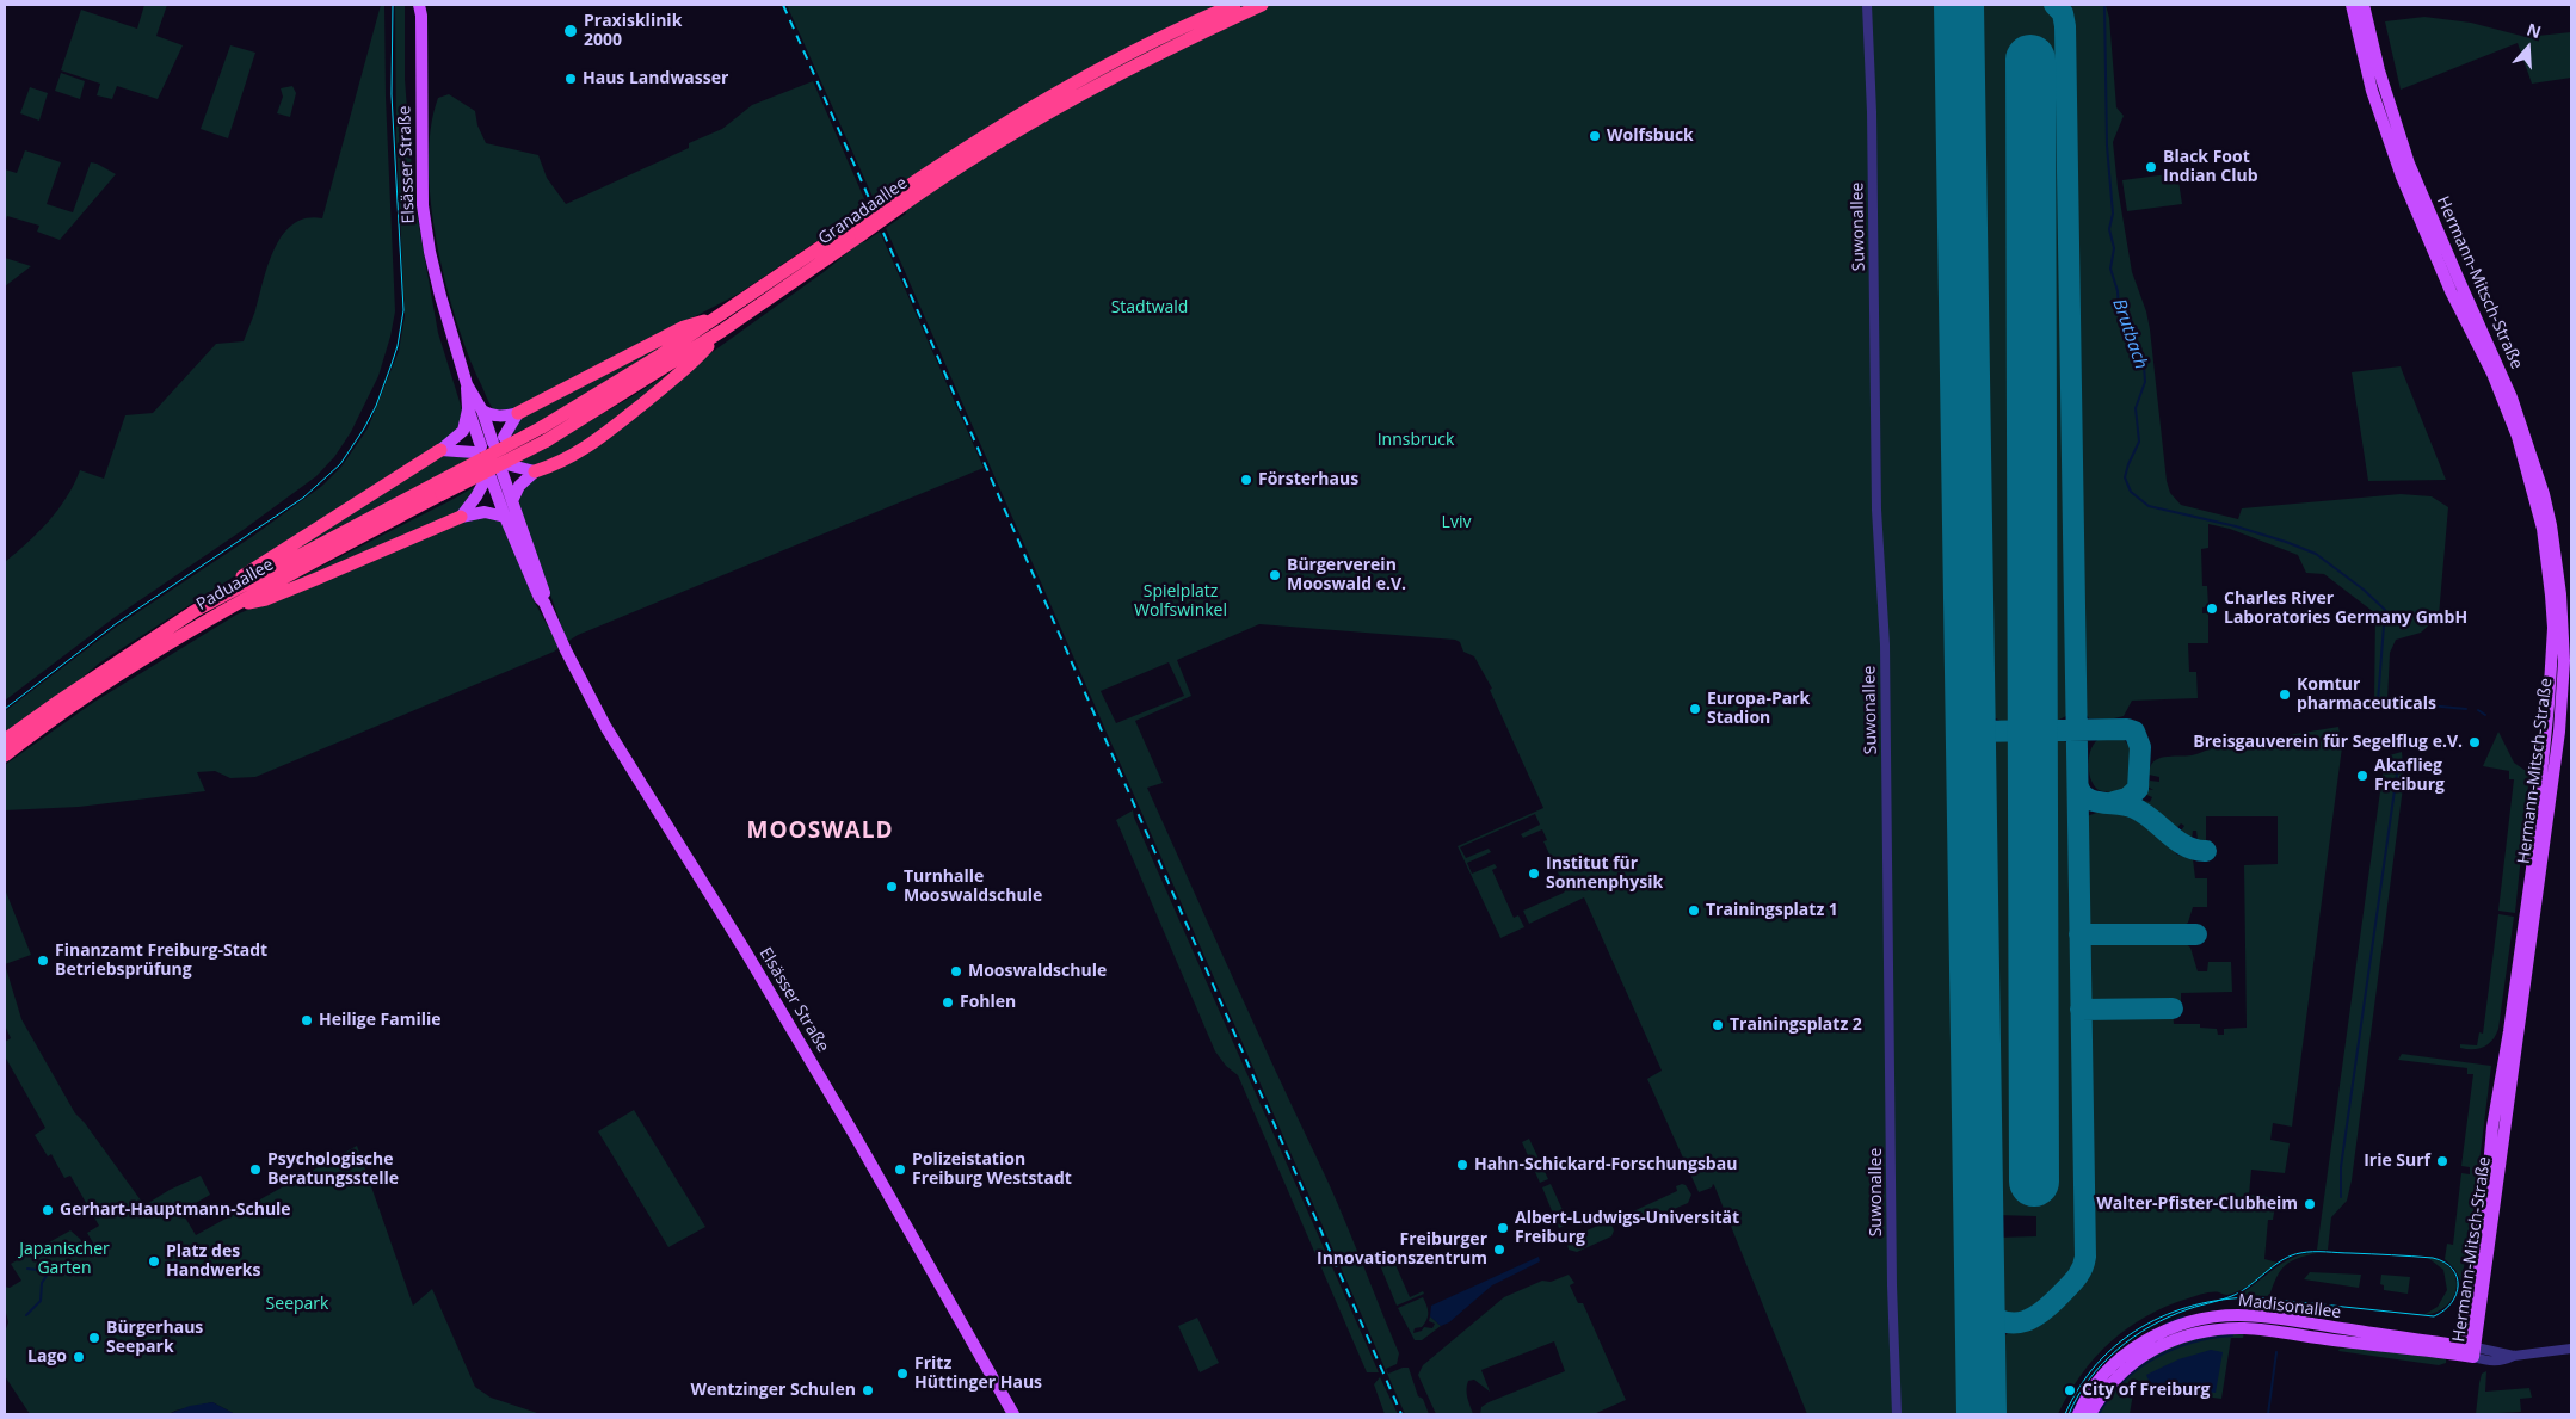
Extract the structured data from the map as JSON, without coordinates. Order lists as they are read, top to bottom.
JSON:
{
  "streets": {
    "highway": ["Granadaallee", "Paduaallee"],
    "main road": ["Elsässer Straße", "Hermann-Mitsch-Straße", "Madisonallee"],
    "street": ["Suwonallee"]
  },
  "crossings": [
    ["Elsässer Straße", "Granadaallee"],
    ["Elsässer Straße", "Paduaallee"],
    ["Granadaallee", "Paduaallee"],
    ["Hermann-Mitsch-Straße", "Madisonallee"]
  ],
  "districts": ["MOOSWALD"],
  "water": ["Brutbach"],
  "parks": [
    "Stadtwald",
    "Innsbruck",
    "Lviv",
    "Spielplatz Wolfswinkel",
    "Japanischer Garten",
    "Seepark"
  ],
  "places": [
    "Praxisklinik 2000",
    "Haus Landwasser",
    "Wolfsbuck",
    "Black Foot Indian Club",
    "Försterhaus",
    "Bürgerverein Mooswald e.V.",
    "Charles River Laboratories Germany GmbH",
    "Komtur pharmaceuticals",
    "Europa-Park Stadion",
    "Breisgauverein für Segelflug e.V.",
    "Akaflieg Freiburg",
    "Institut für Sonnenphysik",
    "Turnhalle Mooswaldschule",
    "Trainingsplatz 1",
    "Finanzamt Freiburg-Stadt Betriebsprüfung",
    "Mooswaldschule",
    "Fohlen",
    "Heilige Familie",
    "Trainingsplatz 2",
    "Irie Surf",
    "Hahn-Schickard-Forschungsbau",
    "Psychologische Beratungsstelle",
    "Polizeistation Freiburg Weststadt",
    "Walter-Pfister-Clubheim",
    "Gerhart-Hauptmann-Schule",
    "Albert-Ludwigs-Universität Freiburg",
    "Freiburger Innovationszentrum",
    "Platz des Handwerks",
    "Bürgerhaus Seepark",
    "Lago",
    "Fritz Hüttinger Haus",
    "Wentzinger Schulen",
    "City of Freiburg"
  ],
  "north": "top"
}
